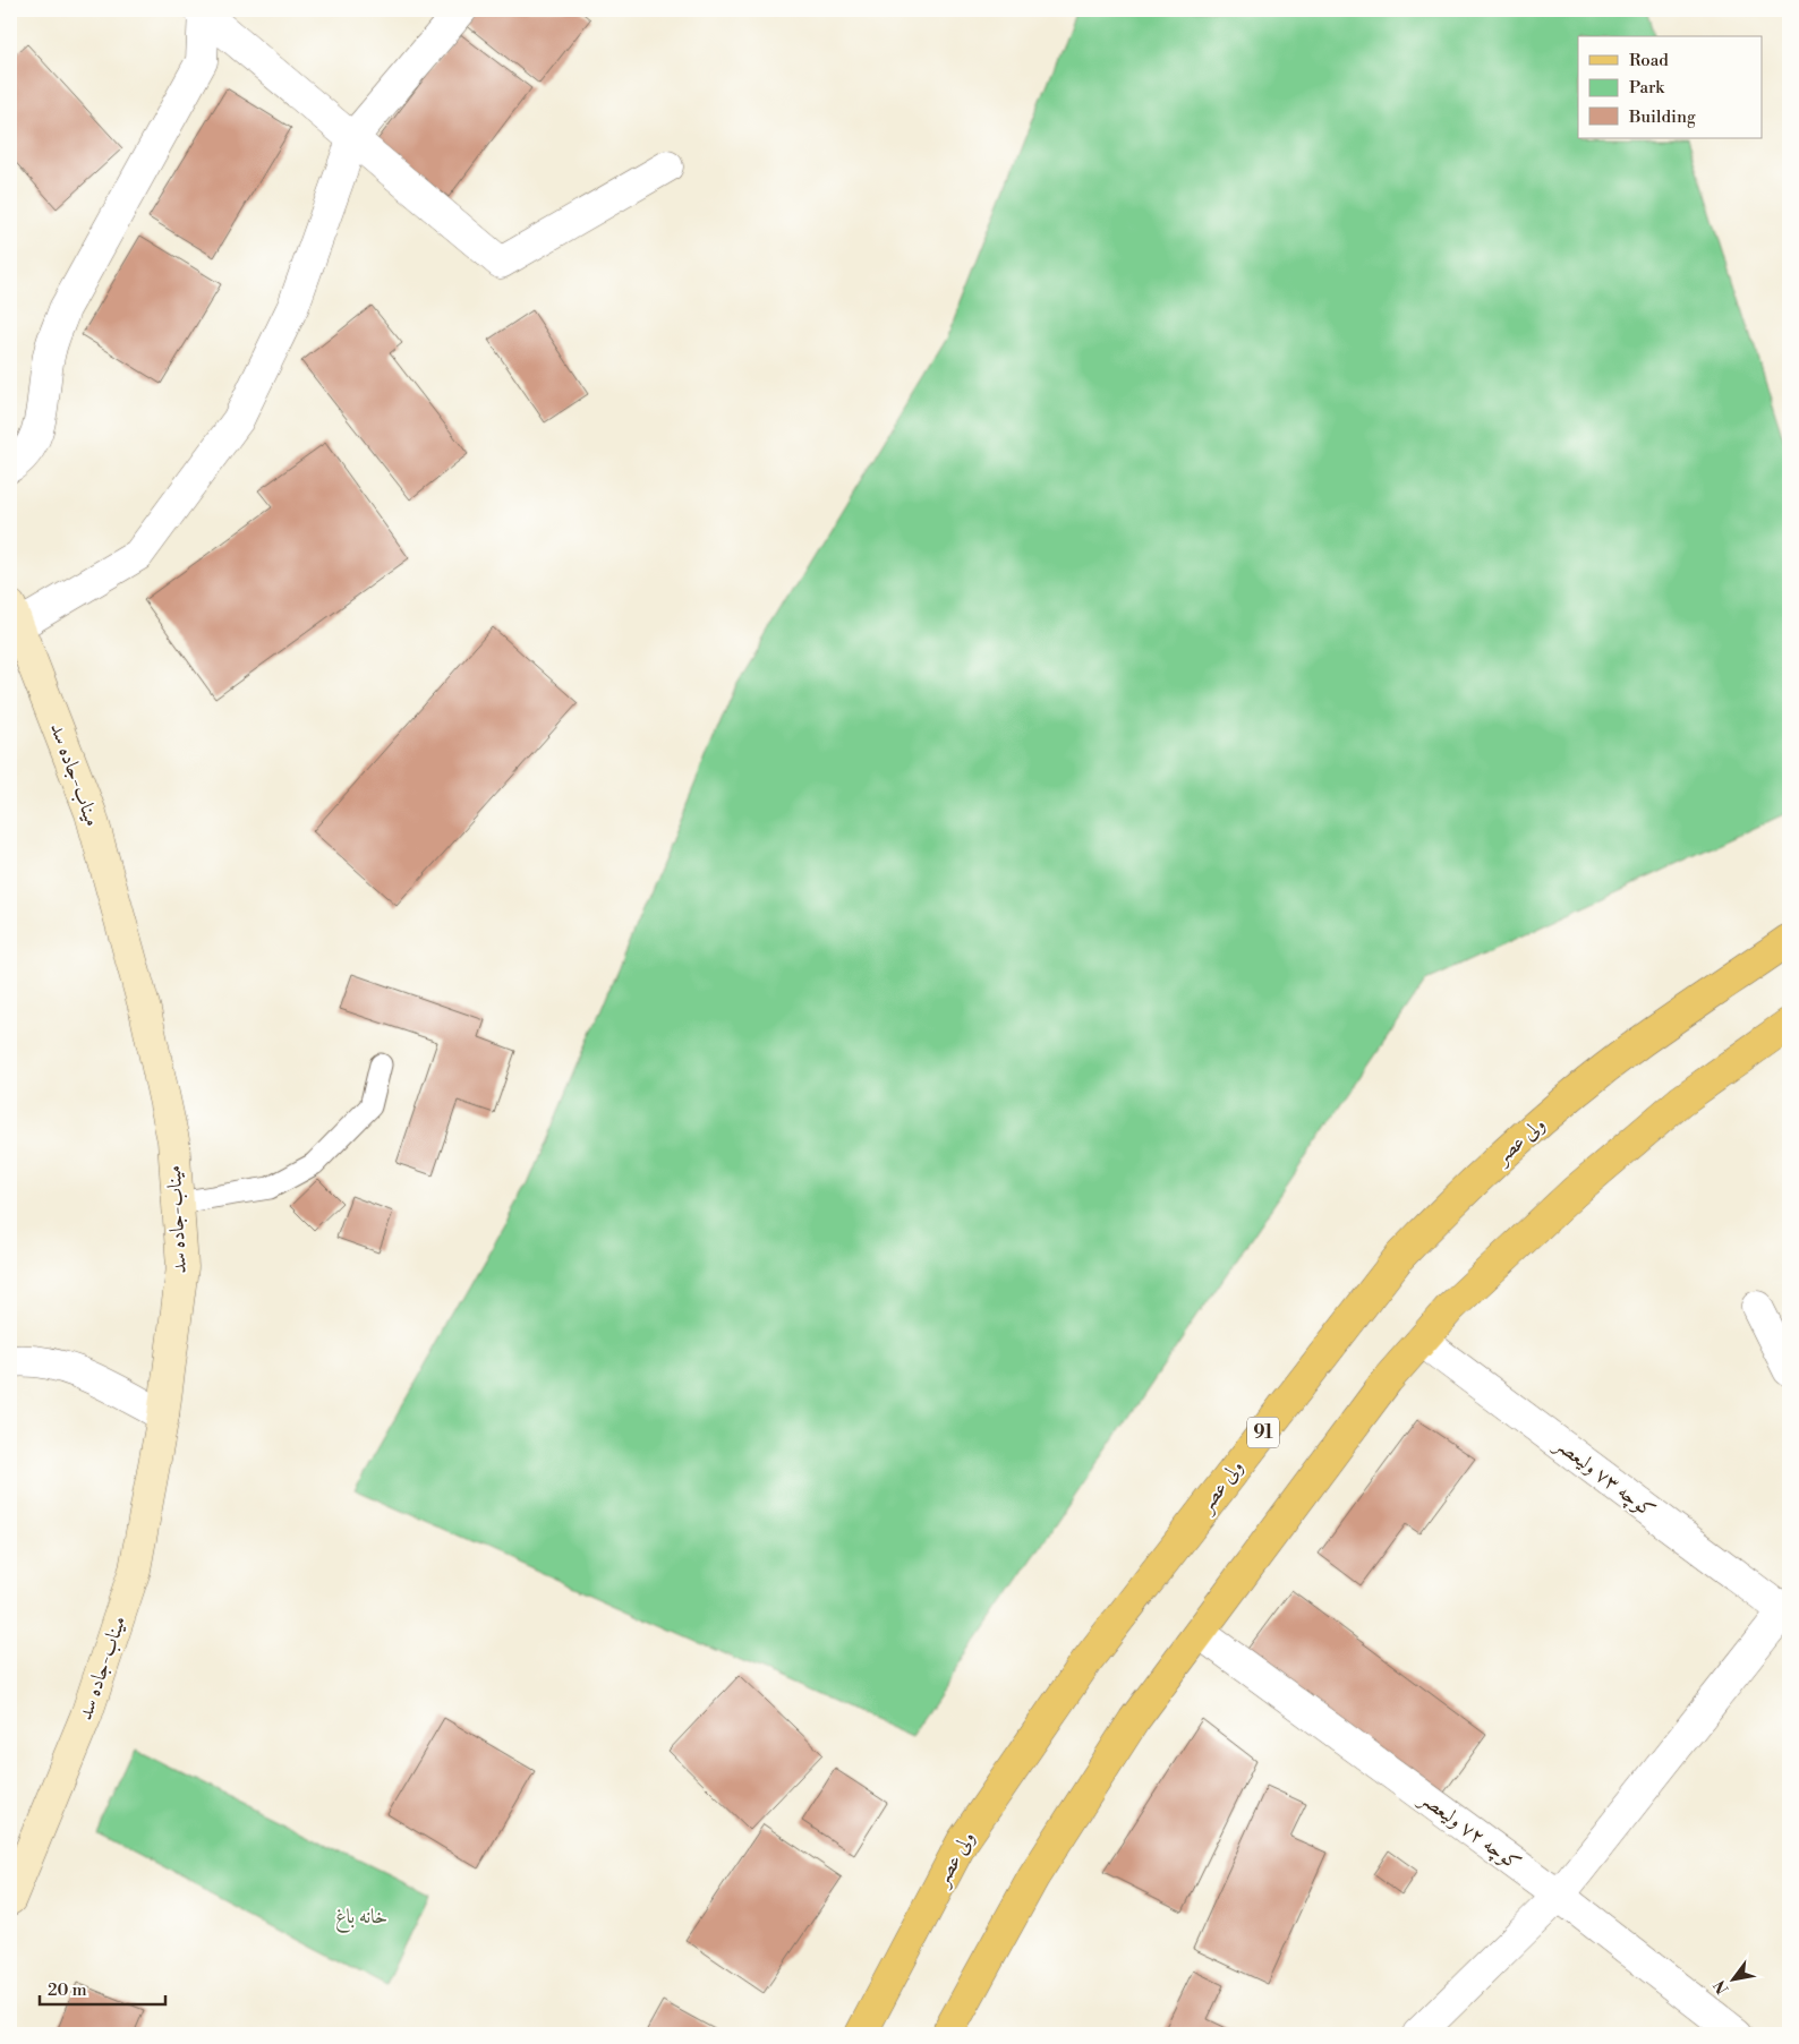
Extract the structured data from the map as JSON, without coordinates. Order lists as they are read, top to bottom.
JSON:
{
  "streets": {
    "main road": ["ولی عصر", "91"],
    "street": ["میناب-جاده سد", "کوچه ۷۳ ولیعصر", "کوچه ۷۲ ولیعصر"]
  },
  "parks": ["خانه باغ"],
  "legend": ["Road", "Park", "Building"],
  "scale_bar": "20 m",
  "north": "bottom left"
}
